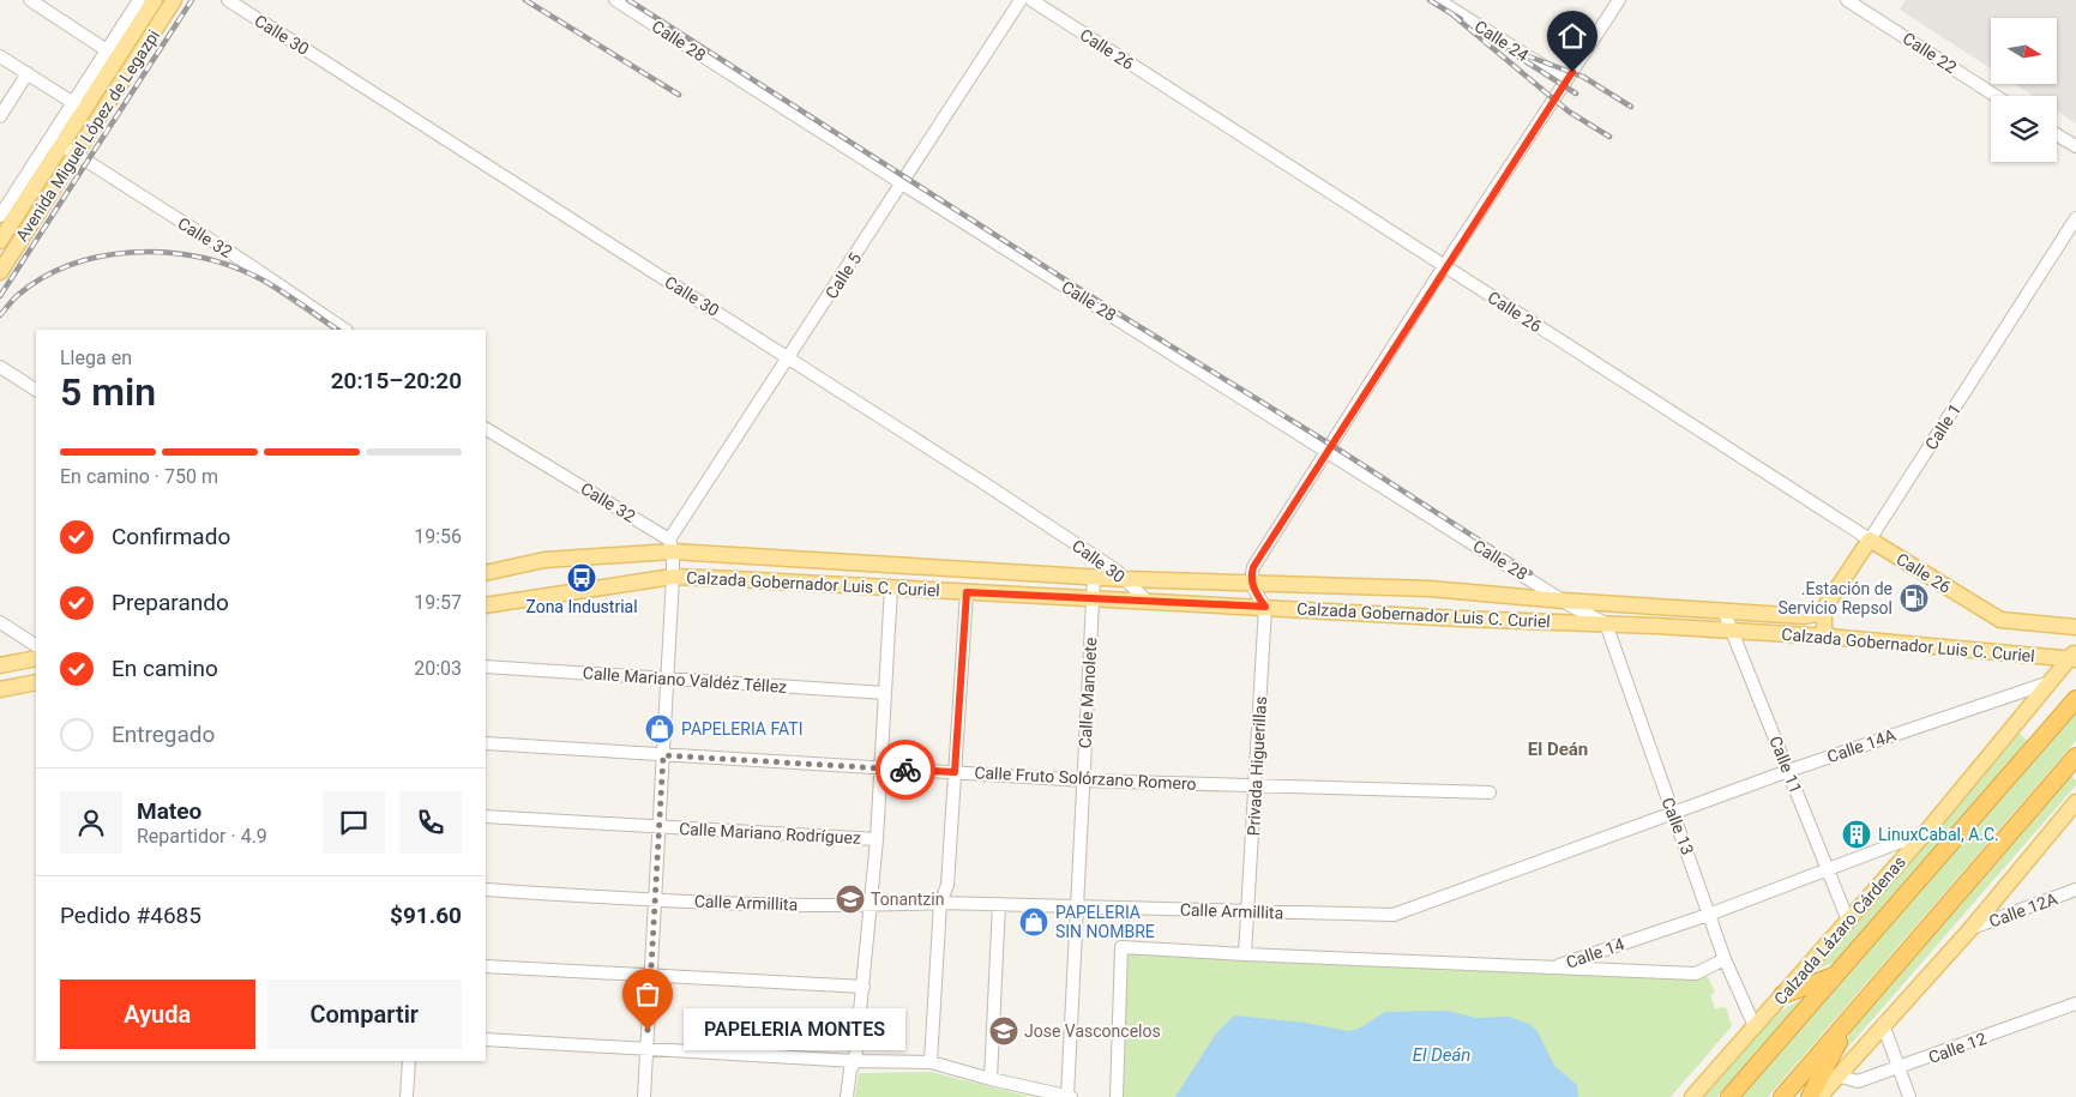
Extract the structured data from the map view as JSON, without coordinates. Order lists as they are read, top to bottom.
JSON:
{
  "streets": {
    "highway": ["Calzada Lázaro Cárdenas"],
    "main road": [
      "Calle 26",
      "Avenida Miguel López de Legazpi",
      "Calle 1",
      "Calzada Gobernador Luis C. Curiel"
    ],
    "street": [
      "Calle 30",
      "Calle 28",
      "Calle 24",
      "Calle 22",
      "Calle 32",
      "Calle 5",
      "Calle Mariano Valdéz Téllez",
      "Calle Manolete",
      "Calle 14A",
      "Calle 11",
      "Privada Higuerillas",
      "Calle Fruto Solórzano Romero",
      "Calle 13",
      "Calle Mariano Rodríguez",
      "Calle Armillita",
      "Calle 12A",
      "Calle 14",
      "Calle 12"
    ]
  },
  "crossings": [
    ["Calle 30", "Calle 5"],
    ["Calle 30", "Calzada Gobernador Luis C. Curiel"],
    ["Calle 28", "Calle 5"],
    ["Calle 28", "Calzada Gobernador Luis C. Curiel"],
    ["Calle 28", "Calle 13"],
    ["Calle 26", "Calle 1"],
    ["Calle 26", "Calzada Gobernador Luis C. Curiel"],
    ["Avenida Miguel López de Legazpi", "Calle 32"],
    ["Calle 32", "Calle 5"],
    ["Calle 32", "Calzada Gobernador Luis C. Curiel"],
    ["Calle 5", "Calzada Gobernador Luis C. Curiel"],
    ["Calle 1", "Calzada Gobernador Luis C. Curiel"],
    ["Calzada Gobernador Luis C. Curiel", "Calle Manolete"],
    ["Calzada Gobernador Luis C. Curiel", "Calle 11"],
    ["Calzada Gobernador Luis C. Curiel", "Privada Higuerillas"],
    ["Calzada Gobernador Luis C. Curiel", "Calle 13"],
    ["Calzada Gobernador Luis C. Curiel", "Calzada Lázaro Cárdenas"],
    ["Calle Manolete", "Calle Fruto Solórzano Romero"],
    ["Calle Manolete", "Calle Armillita"],
    ["Calle 14A", "Calle 11"],
    ["Calle 14A", "Calle 13"],
    ["Calle 14A", "Calle Armillita"],
    ["Calle 14A", "Calzada Lázaro Cárdenas"],
    ["Calle 11", "Calzada Lázaro Cárdenas"],
    ["Calle 11", "Calle 14"],
    ["Privada Higuerillas", "Calle Fruto Solórzano Romero"],
    ["Privada Higuerillas", "Calle Armillita"],
    ["Privada Higuerillas", "Calle 14"],
    ["Calle 13", "Calle Armillita"],
    ["Calle 13", "Calzada Lázaro Cárdenas"],
    ["Calle 13", "Calle 14"],
    ["Calzada Lázaro Cárdenas", "Calle 14"]
  ],
  "districts": ["El Deán"],
  "water": ["El Deán"],
  "places": {
    "bus stop": ["Zona Industrial"],
    "fuel station": [".Estación de Servicio Repsol"],
    "shop": ["PAPELERIA FATI", "PAPELERIA SIN NOMBRE"],
    "building": ["LinuxCabal, A.C."],
    "school or university": ["Tonantzin", "Jose Vasconcelos"],
    "other": ["PAPELERIA MONTES"]
  },
  "north": "right",
  "page": {
    "heading": ["5 min", "Llega en", "20:15–20:20"],
    "panel": [
      "Mateo",
      "Repartidor · 4.9",
      "Pedido #4685",
      "$91.60"
    ],
    "bar": "En camino · 750 m",
    "list": [
      ["Confirmado", "19:56"],
      ["Preparando", "19:57"],
      ["En camino", "20:03"],
      "Entregado"
    ],
    "buttons": ["Ayuda", "Compartir"],
    "bubble": "PAPELERIA MONTES"
  }
}
